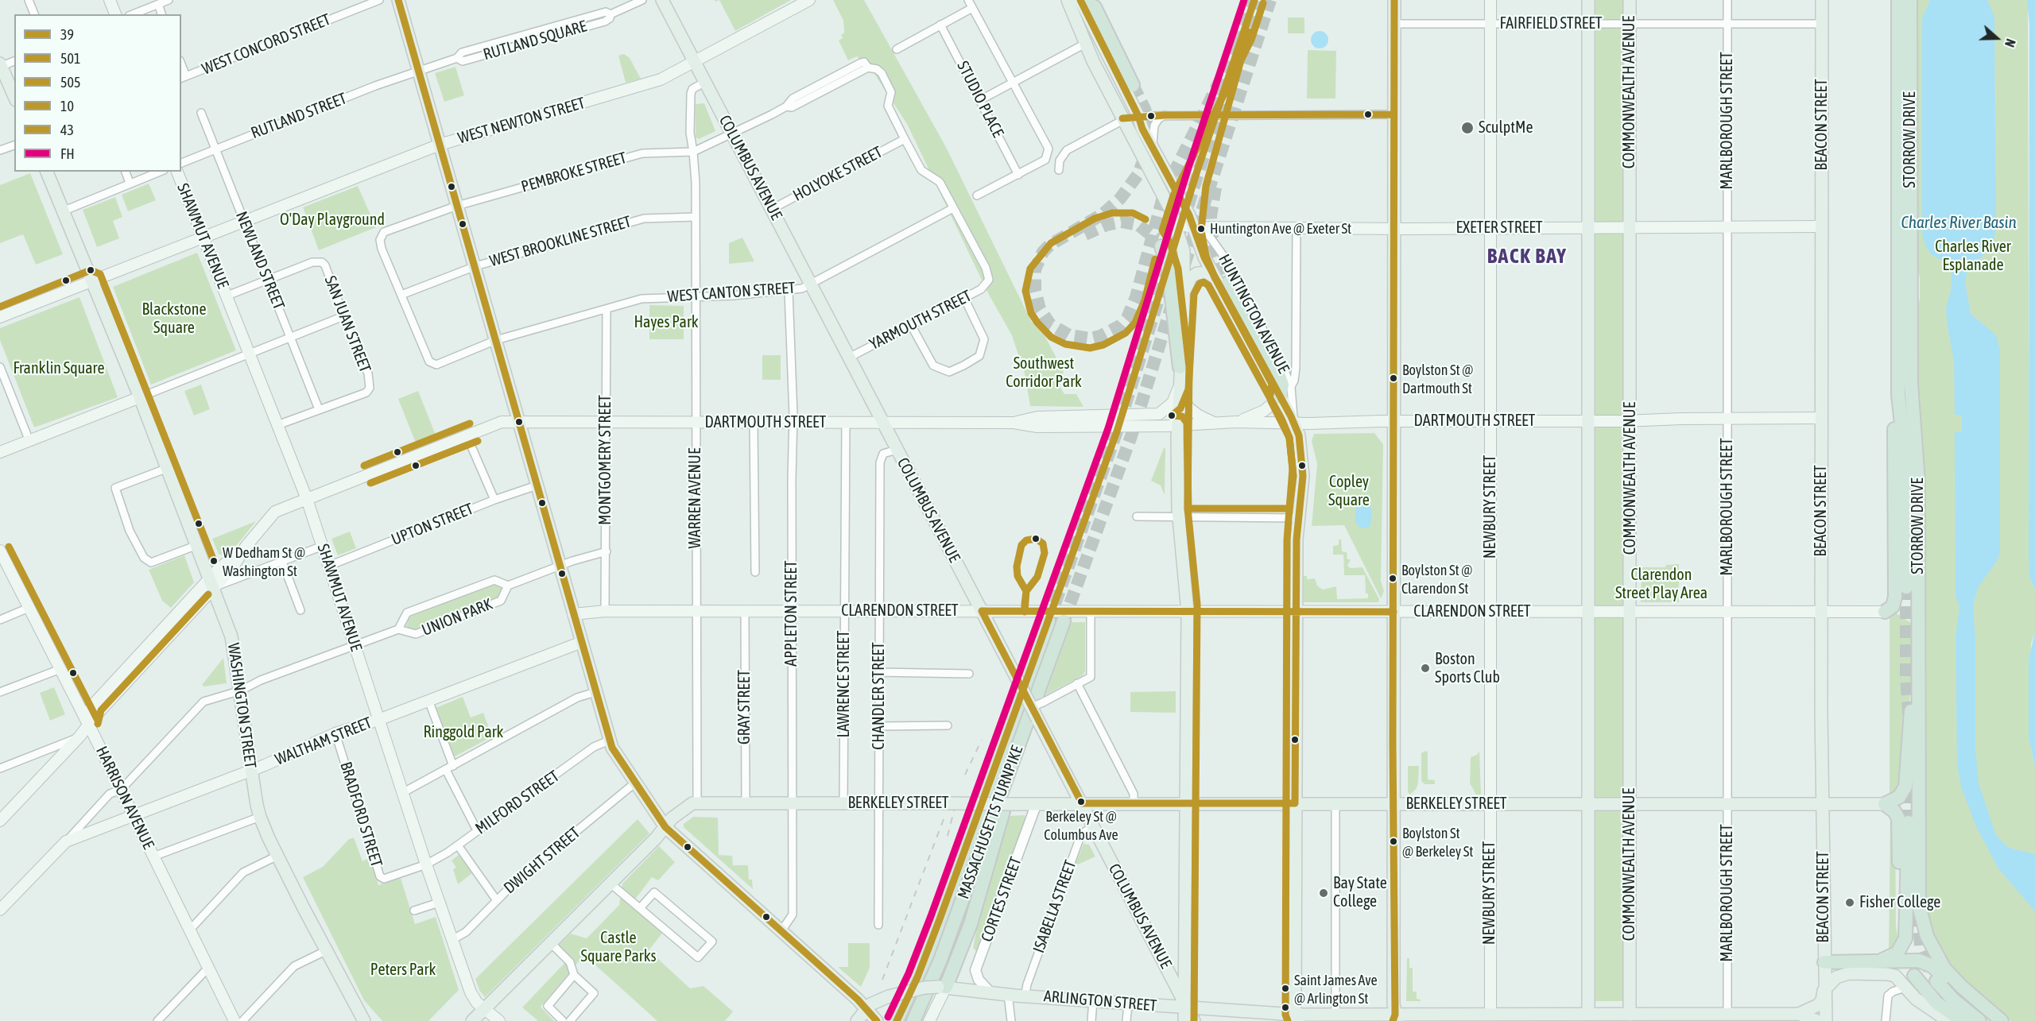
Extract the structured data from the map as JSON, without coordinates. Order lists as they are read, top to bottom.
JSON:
{
  "streets": {
    "highway": ["STORROW DRIVE", "MASSACHUSETTS TURNPIKE"],
    "main road": [
      "COMMONWEALTH AVENUE",
      "WEST NEWTON STREET",
      "BEACON STREET",
      "COLUMBUS AVENUE",
      "EXETER STREET",
      "SHAWMUT AVENUE",
      "HUNTINGTON AVENUE",
      "DARTMOUTH STREET",
      "NEWBURY STREET",
      "CLARENDON STREET",
      "WASHINGTON STREET",
      "WALTHAM STREET",
      "HARRISON AVENUE",
      "BERKELEY STREET",
      "ARLINGTON STREET"
    ],
    "street": [
      "FAIRFIELD STREET",
      "RUTLAND SQUARE",
      "WEST CONCORD STREET",
      "STUDIO PLACE",
      "RUTLAND STREET",
      "MARLBOROUGH STREET",
      "PEMBROKE STREET",
      "HOLYOKE STREET",
      "WEST BROOKLINE STREET",
      "NEWLAND STREET",
      "WEST CANTON STREET",
      "YARMOUTH STREET",
      "SAN JUAN STREET",
      "MONTGOMERY STREET",
      "WARREN AVENUE",
      "UPTON STREET",
      "APPLETON STREET",
      "UNION PARK",
      "LAWRENCE STREET",
      "CHANDLER STREET",
      "GRAY STREET",
      "MILFORD STREET",
      "BRADFORD STREET",
      "DWIGHT STREET",
      "CORTES STREET",
      "ISABELLA STREET"
    ]
  },
  "crossings": [
    ["FAIRFIELD STREET", "COMMONWEALTH AVENUE"],
    ["FAIRFIELD STREET", "MARLBOROUGH STREET"],
    ["FAIRFIELD STREET", "BEACON STREET"],
    ["FAIRFIELD STREET", "NEWBURY STREET"],
    ["RUTLAND SQUARE", "RUTLAND STREET"],
    ["COMMONWEALTH AVENUE", "EXETER STREET"],
    ["COMMONWEALTH AVENUE", "DARTMOUTH STREET"],
    ["COMMONWEALTH AVENUE", "CLARENDON STREET"],
    ["COMMONWEALTH AVENUE", "BERKELEY STREET"],
    ["COMMONWEALTH AVENUE", "ARLINGTON STREET"],
    ["RUTLAND STREET", "NEWLAND STREET"],
    ["WEST NEWTON STREET", "COLUMBUS AVENUE"],
    ["WEST NEWTON STREET", "SHAWMUT AVENUE"],
    ["WEST NEWTON STREET", "NEWLAND STREET"],
    ["WEST NEWTON STREET", "WASHINGTON STREET"],
    ["MARLBOROUGH STREET", "EXETER STREET"],
    ["MARLBOROUGH STREET", "DARTMOUTH STREET"],
    ["MARLBOROUGH STREET", "CLARENDON STREET"],
    ["MARLBOROUGH STREET", "BERKELEY STREET"],
    ["MARLBOROUGH STREET", "ARLINGTON STREET"],
    ["BEACON STREET", "EXETER STREET"],
    ["BEACON STREET", "DARTMOUTH STREET"],
    ["BEACON STREET", "CLARENDON STREET"],
    ["BEACON STREET", "BERKELEY STREET"],
    ["BEACON STREET", "ARLINGTON STREET"],
    ["COLUMBUS AVENUE", "HOLYOKE STREET"],
    ["COLUMBUS AVENUE", "WEST CANTON STREET"],
    ["COLUMBUS AVENUE", "YARMOUTH STREET"],
    ["COLUMBUS AVENUE", "DARTMOUTH STREET"],
    ["COLUMBUS AVENUE", "WARREN AVENUE"],
    ["COLUMBUS AVENUE", "CLARENDON STREET"],
    ["COLUMBUS AVENUE", "CHANDLER STREET"],
    ["COLUMBUS AVENUE", "BERKELEY STREET"],
    ["COLUMBUS AVENUE", "ISABELLA STREET"],
    ["COLUMBUS AVENUE", "ARLINGTON STREET"],
    ["PEMBROKE STREET", "WEST BROOKLINE STREET"],
    ["PEMBROKE STREET", "WEST CANTON STREET"],
    ["PEMBROKE STREET", "WARREN AVENUE"],
    ["EXETER STREET", "HUNTINGTON AVENUE"],
    ["EXETER STREET", "NEWBURY STREET"],
    ["SHAWMUT AVENUE", "SAN JUAN STREET"],
    ["SHAWMUT AVENUE", "DARTMOUTH STREET"],
    ["SHAWMUT AVENUE", "UPTON STREET"],
    ["SHAWMUT AVENUE", "UNION PARK"],
    ["SHAWMUT AVENUE", "WALTHAM STREET"],
    ["SHAWMUT AVENUE", "MILFORD STREET"],
    ["SHAWMUT AVENUE", "BERKELEY STREET"],
    ["SHAWMUT AVENUE", "BRADFORD STREET"],
    ["SHAWMUT AVENUE", "DWIGHT STREET"],
    ["WEST BROOKLINE STREET", "WEST CANTON STREET"],
    ["WEST BROOKLINE STREET", "WARREN AVENUE"],
    ["NEWLAND STREET", "SAN JUAN STREET"],
    ["WEST CANTON STREET", "YARMOUTH STREET"],
    ["WEST CANTON STREET", "MONTGOMERY STREET"],
    ["WEST CANTON STREET", "WARREN AVENUE"],
    ["WEST CANTON STREET", "APPLETON STREET"],
    ["HUNTINGTON AVENUE", "DARTMOUTH STREET"],
    ["DARTMOUTH STREET", "MONTGOMERY STREET"],
    ["DARTMOUTH STREET", "WARREN AVENUE"],
    ["DARTMOUTH STREET", "NEWBURY STREET"],
    ["DARTMOUTH STREET", "APPLETON STREET"],
    ["DARTMOUTH STREET", "LAWRENCE STREET"],
    ["DARTMOUTH STREET", "WASHINGTON STREET"],
    ["DARTMOUTH STREET", "HARRISON AVENUE"],
    ["MONTGOMERY STREET", "CLARENDON STREET"],
    ["MONTGOMERY STREET", "UNION PARK"],
    ["WARREN AVENUE", "CLARENDON STREET"],
    ["WARREN AVENUE", "BERKELEY STREET"],
    ["NEWBURY STREET", "CLARENDON STREET"],
    ["NEWBURY STREET", "BERKELEY STREET"],
    ["NEWBURY STREET", "ARLINGTON STREET"],
    ["CLARENDON STREET", "APPLETON STREET"],
    ["CLARENDON STREET", "LAWRENCE STREET"],
    ["CLARENDON STREET", "CHANDLER STREET"],
    ["CLARENDON STREET", "GRAY STREET"],
    ["APPLETON STREET", "BERKELEY STREET"],
    ["UNION PARK", "WASHINGTON STREET"],
    ["UNION PARK", "WALTHAM STREET"],
    ["UNION PARK", "HARRISON AVENUE"],
    ["LAWRENCE STREET", "BERKELEY STREET"],
    ["CHANDLER STREET", "BERKELEY STREET"],
    ["WASHINGTON STREET", "WALTHAM STREET"],
    ["GRAY STREET", "BERKELEY STREET"],
    ["WALTHAM STREET", "HARRISON AVENUE"],
    ["WALTHAM STREET", "BRADFORD STREET"],
    ["MILFORD STREET", "BRADFORD STREET"],
    ["BERKELEY STREET", "CORTES STREET"],
    ["CORTES STREET", "ARLINGTON STREET"],
    ["ISABELLA STREET", "ARLINGTON STREET"]
  ],
  "districts": ["BACK BAY"],
  "water": ["Charles River Basin"],
  "parks": [
    "O'Day Playground",
    "Charles River Esplanade",
    "Blackstone Square",
    "Hayes Park",
    "Southwest Corridor Park",
    "Franklin Square",
    "Copley Square",
    "Clarendon Street Play Area",
    "Ringgold Park",
    "Castle Square Parks",
    "Peters Park"
  ],
  "places": [
    "SculptMe",
    "Huntington Ave @ Exeter St",
    "Boylston St @ Dartmouth St",
    "W Dedham St @ Washington St",
    "Boylston St @ Clarendon St",
    "Boston Sports Club",
    "Berkeley St @ Columbus Ave",
    "Boylston St @ Berkeley St",
    "Bay State College",
    "Fisher College",
    "Saint James Ave @ Arlington St"
  ],
  "lines": [
    "transit line 39",
    "transit line 505",
    "transit line 43",
    "transit line FH",
    "transit line 501",
    "transit line 10"
  ],
  "legend": [
    "39",
    "501",
    "505",
    "10",
    "43",
    "FH"
  ],
  "north": "right"
}
